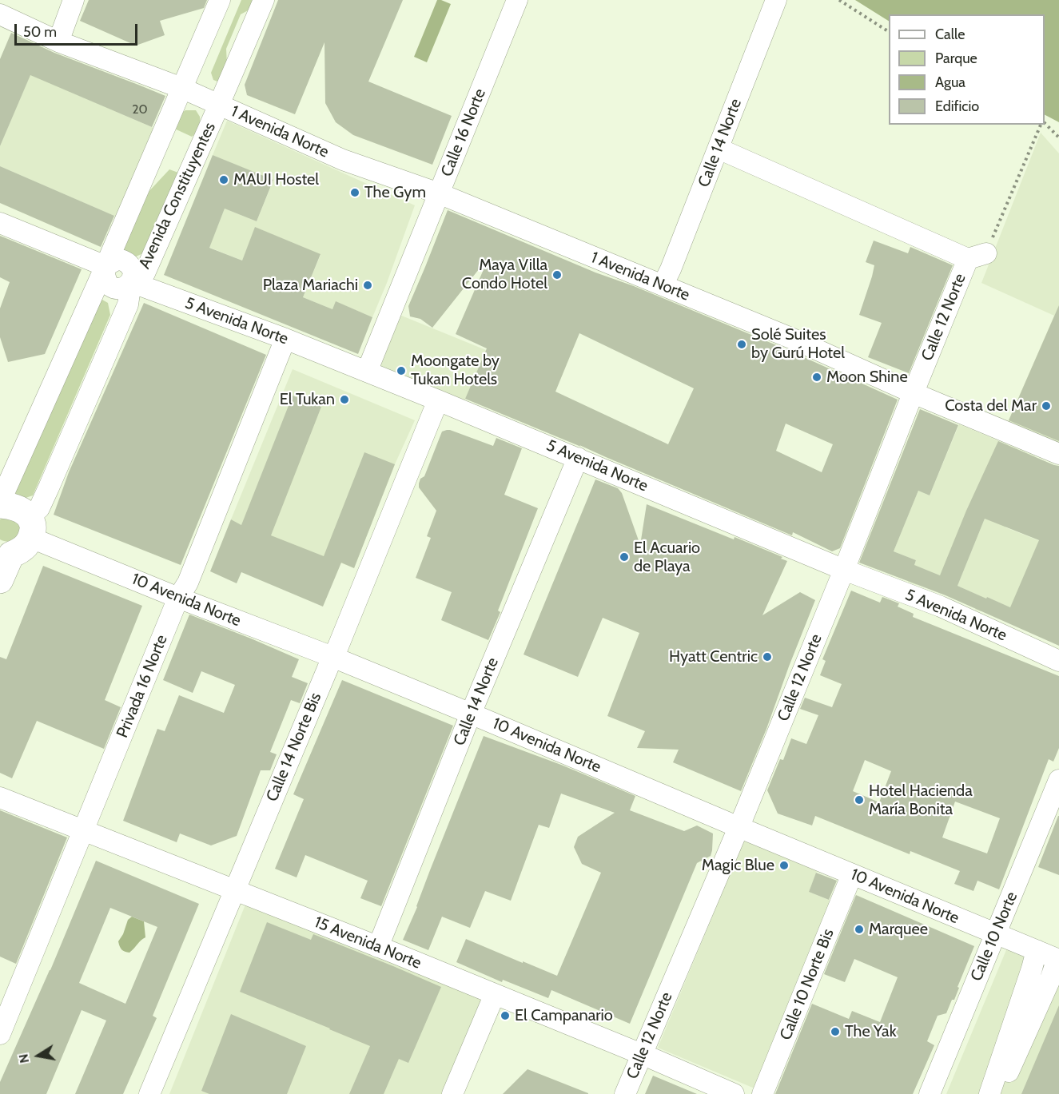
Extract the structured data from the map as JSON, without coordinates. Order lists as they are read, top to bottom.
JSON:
{
  "streets": {
    "main road": ["Avenida Constituyentes"],
    "street": [
      "1 Avenida Norte",
      "Calle 16 Norte",
      "Calle 14 Norte",
      "Calle 12 Norte",
      "5 Avenida Norte",
      "10 Avenida Norte",
      "Privada 16 Norte",
      "Calle 14 Norte Bis",
      "Calle 10 Norte",
      "15 Avenida Norte",
      "Calle 10 Norte Bis"
    ]
  },
  "crossings": [
    ["1 Avenida Norte", "Calle 16 Norte"],
    ["1 Avenida Norte", "Calle 14 Norte"],
    ["1 Avenida Norte", "Avenida Constituyentes"],
    ["1 Avenida Norte", "Calle 12 Norte"],
    ["Calle 16 Norte", "5 Avenida Norte"],
    ["Calle 14 Norte", "Calle 12 Norte"],
    ["Calle 14 Norte", "5 Avenida Norte"],
    ["Calle 14 Norte", "10 Avenida Norte"],
    ["Calle 14 Norte", "15 Avenida Norte"],
    ["Avenida Constituyentes", "5 Avenida Norte"],
    ["Avenida Constituyentes", "10 Avenida Norte"],
    ["Calle 12 Norte", "5 Avenida Norte"],
    ["Calle 12 Norte", "10 Avenida Norte"],
    ["Calle 12 Norte", "15 Avenida Norte"],
    ["5 Avenida Norte", "Privada 16 Norte"],
    ["5 Avenida Norte", "Calle 14 Norte Bis"],
    ["10 Avenida Norte", "Privada 16 Norte"],
    ["10 Avenida Norte", "Calle 14 Norte Bis"],
    ["10 Avenida Norte", "Calle 10 Norte"],
    ["10 Avenida Norte", "Calle 10 Norte Bis"],
    ["Privada 16 Norte", "15 Avenida Norte"],
    ["Calle 14 Norte Bis", "15 Avenida Norte"]
  ],
  "places": [
    "MAUI Hostel",
    "The Gym",
    "Maya Villa Condo Hotel",
    "Plaza Mariachi",
    "Solé Suites by Gurú Hotel",
    "Moongate by Tukan Hotels",
    "Moon Shine",
    "El Tukan",
    "Costa del Mar",
    "El Acuario de Playa",
    "Hyatt Centric",
    "Hotel Hacienda María Bonita",
    "Magic Blue",
    "Marquee",
    "El Campanario",
    "The Yak"
  ],
  "house_numbers": ["20"],
  "legend": [
    "Calle",
    "Parque",
    "Agua",
    "Edificio"
  ],
  "scale_bar": "50 m",
  "north": "left"
}
